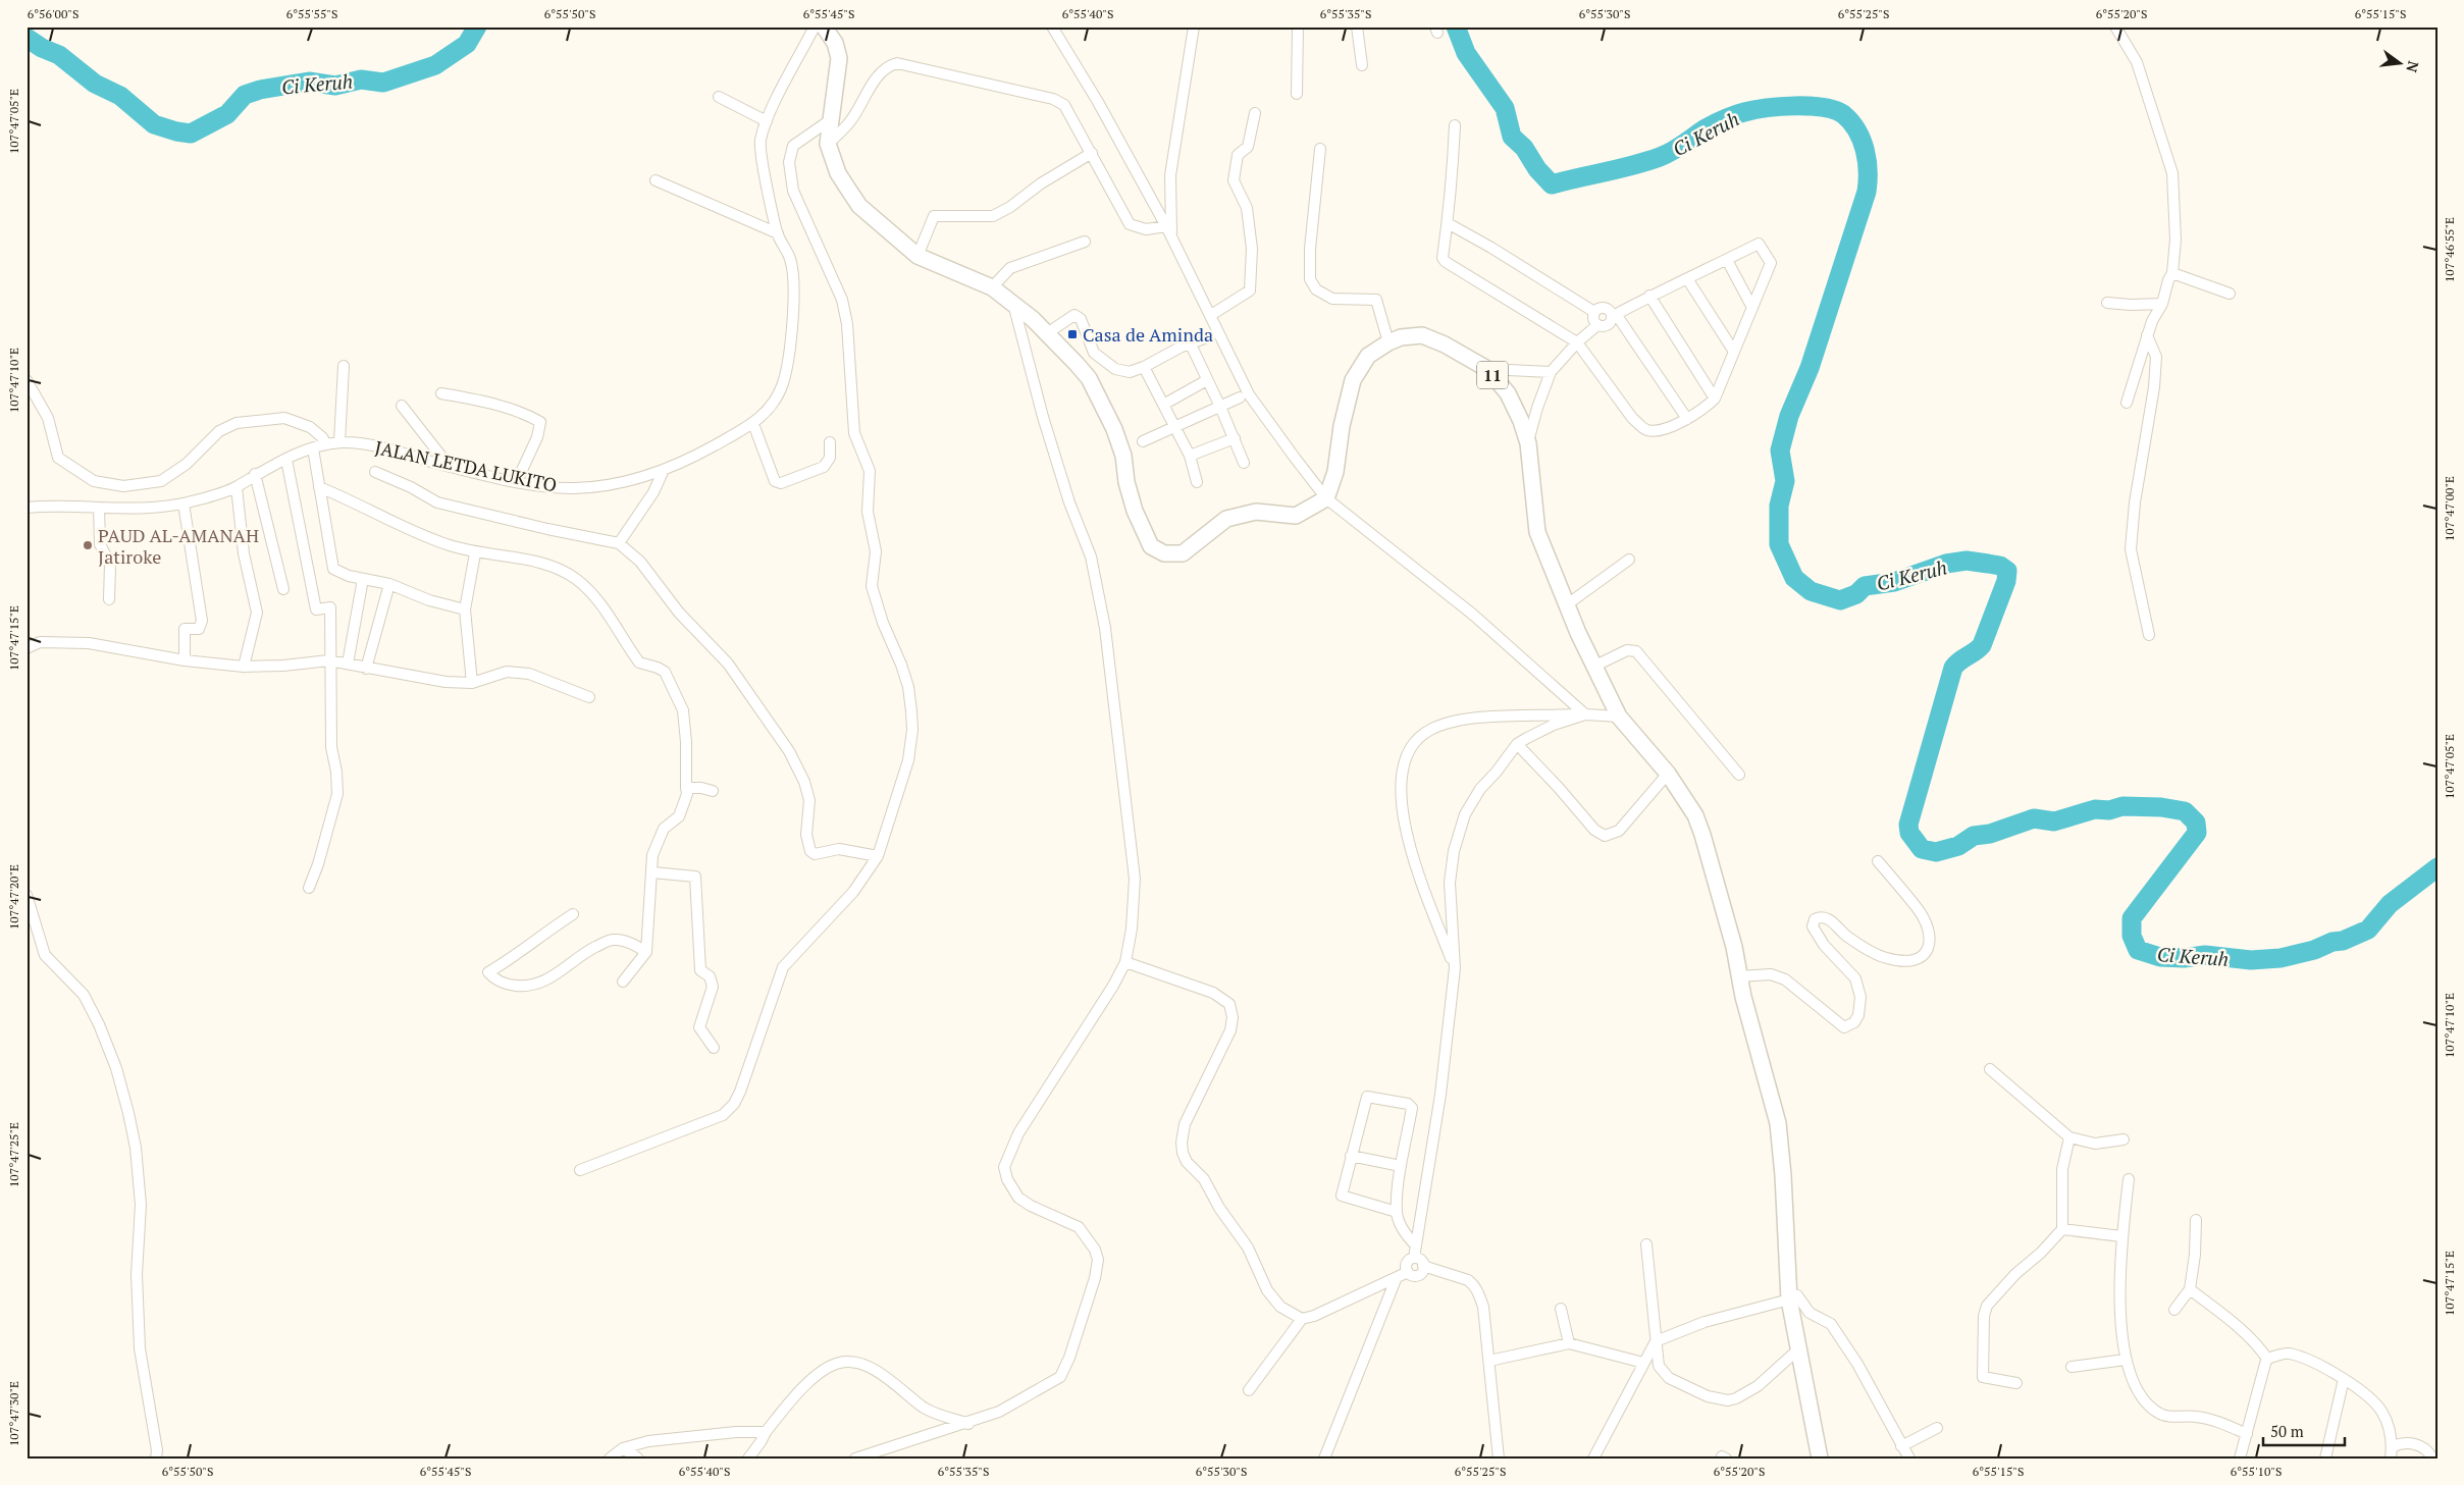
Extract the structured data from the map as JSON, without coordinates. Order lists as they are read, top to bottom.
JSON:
{
  "streets": {
    "highway": ["11"],
    "street": ["JALAN LETDA LUKITO"]
  },
  "water": ["Ci Keruh"],
  "places": {
    "transit": ["Casa de Aminda"],
    "other": ["PAUD AL-AMANAH Jatiroke"]
  },
  "scale_bar": "50 m",
  "north": "right",
  "coordinates": [
    "6°56'00\"S",
    "6°55'55\"S",
    "6°55'50\"S",
    "6°55'45\"S",
    "6°55'40\"S",
    "6°55'35\"S",
    "6°55'30\"S",
    "6°55'25\"S",
    "6°55'20\"S",
    "6°55'15\"S",
    "107°47'05\"E",
    "107°46'55\"E",
    "107°47'10\"E",
    "107°47'00\"E",
    "107°47'15\"E",
    "107°47'20\"E",
    "107°47'25\"E",
    "107°47'30\"E",
    "6°55'10\"S"
  ]
}
